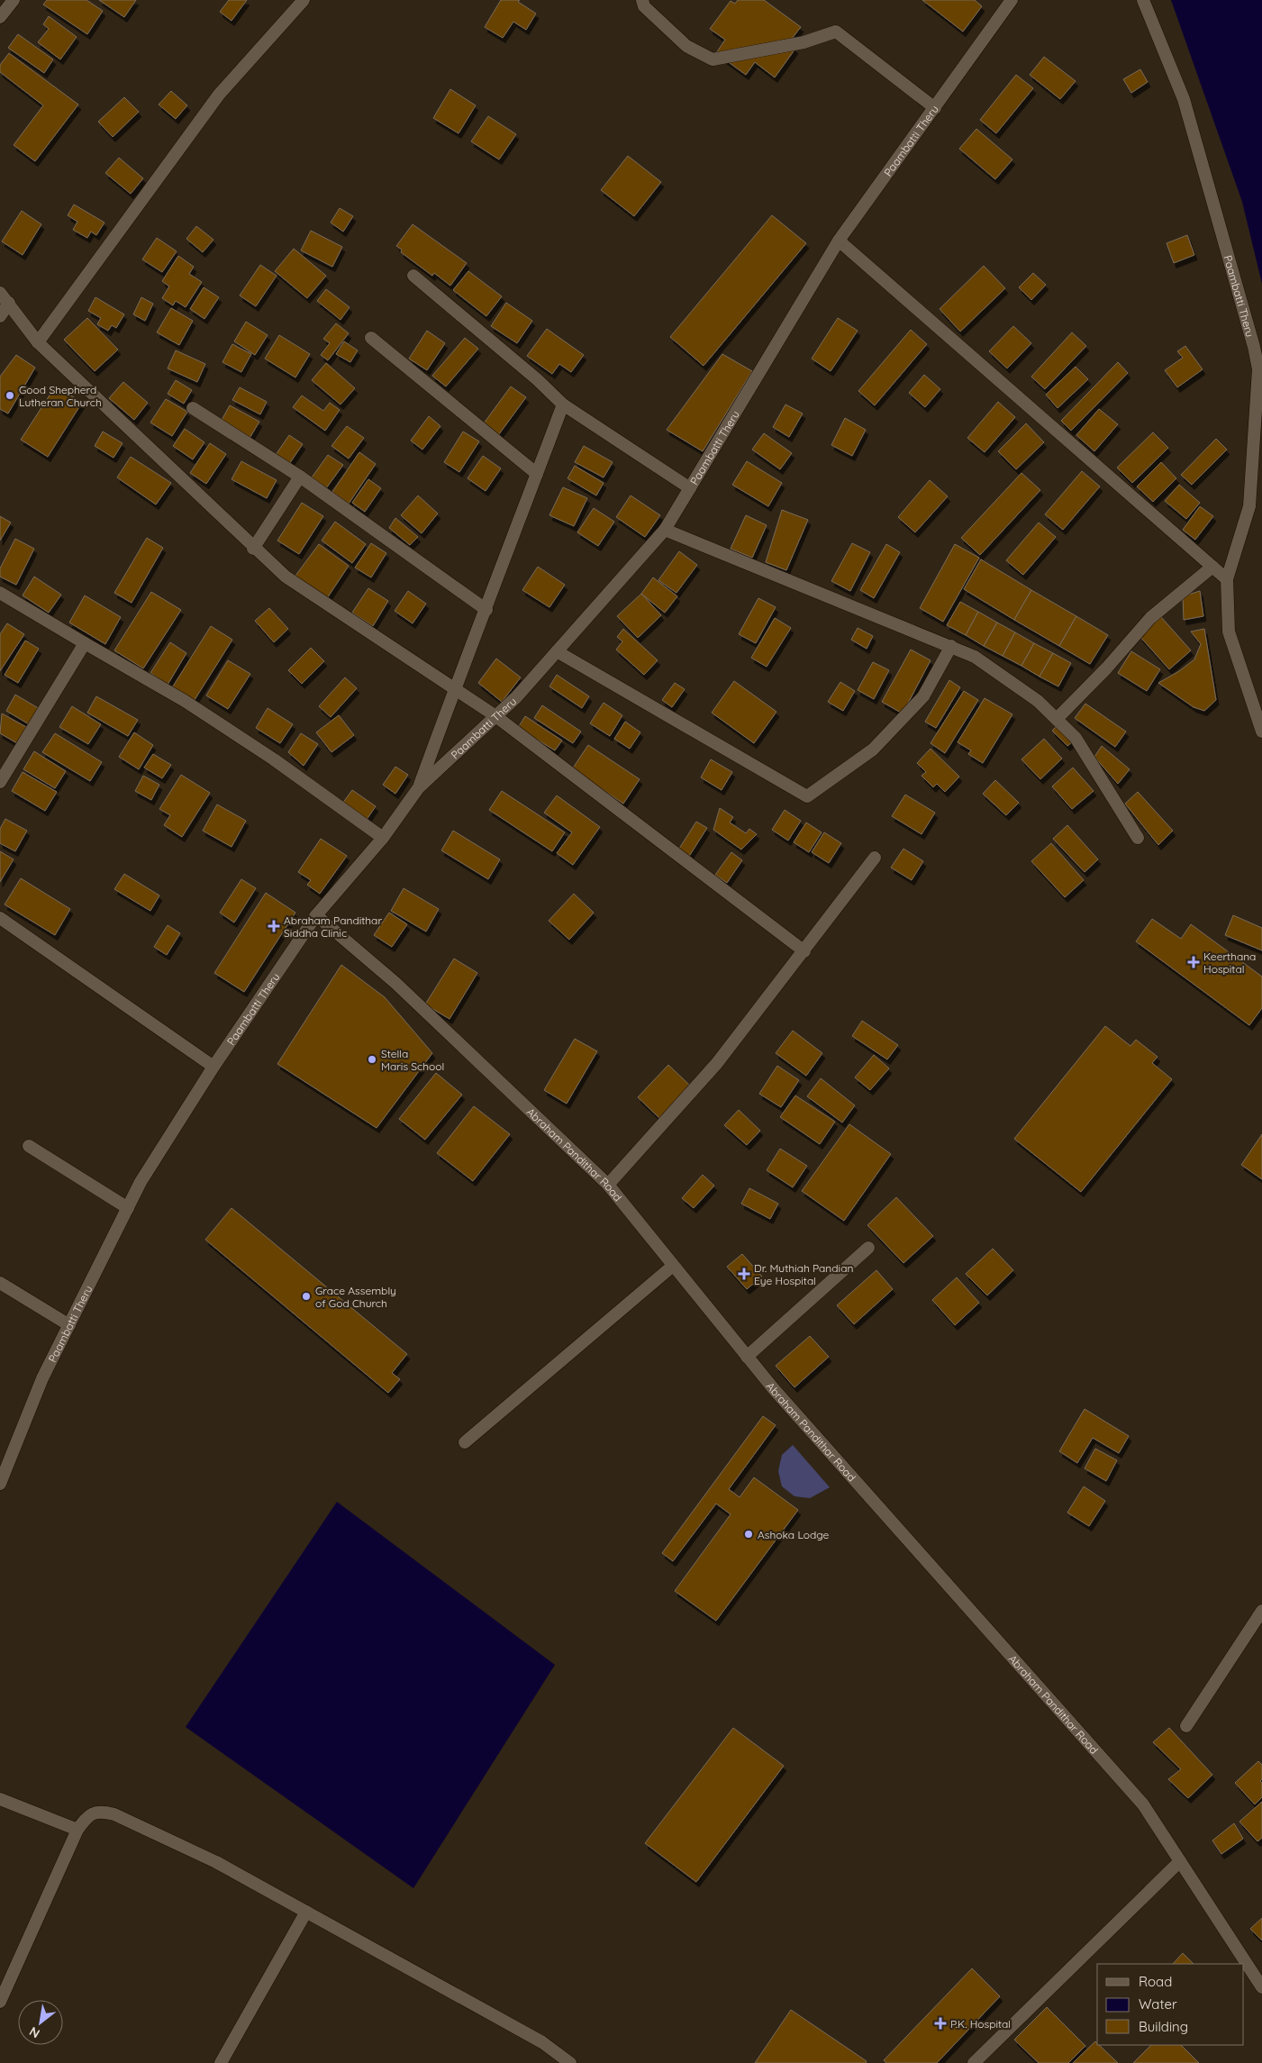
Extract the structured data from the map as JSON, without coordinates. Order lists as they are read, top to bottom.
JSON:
{
  "streets": {
    "street": ["Paambatti Theru", "Abraham Pandithar Road"]
  },
  "crossings": [
    ["Paambatti Theru", "Abraham Pandithar Road"]
  ],
  "places": {
    "other": [
      "Good Shepherd Lutheran Church",
      "Stella Maris School",
      "Grace Assembly of God Church",
      "Ashoka Lodge"
    ],
    "health": [
      "Abraham Pandithar Siddha Clinic",
      "Keerthana Hospital",
      "Dr. Muthiah Pandian Eye Hospital",
      "P.K. Hospital"
    ]
  },
  "legend": ["Road", "Water", "Building"],
  "north": "bottom left"
}
